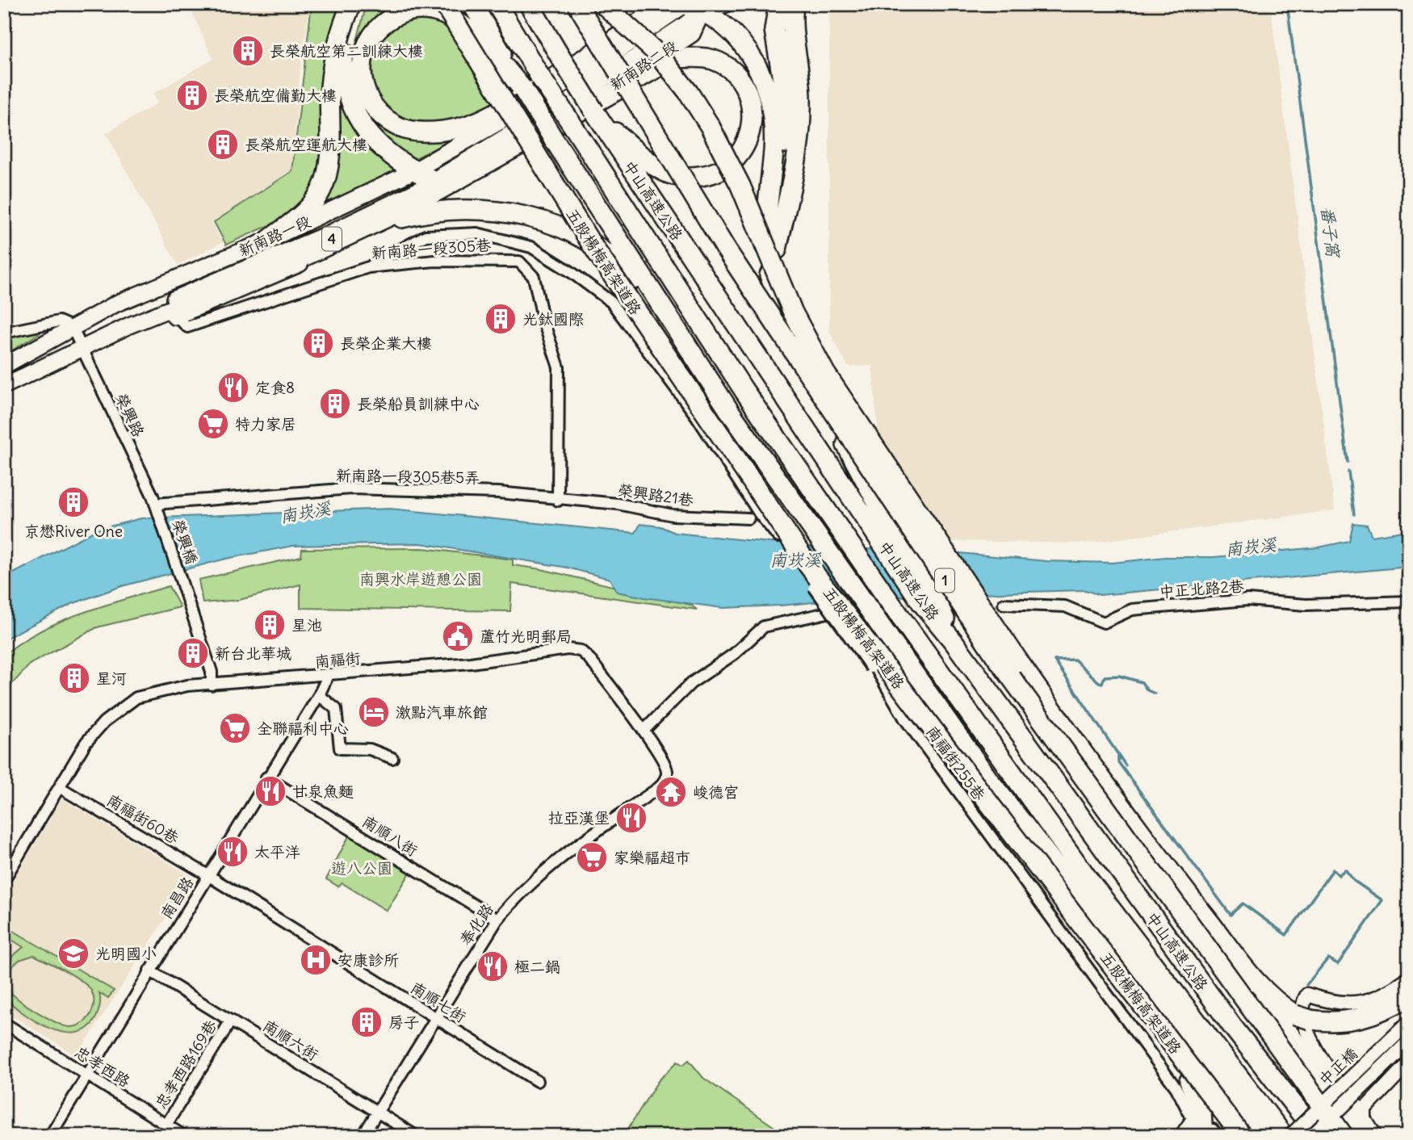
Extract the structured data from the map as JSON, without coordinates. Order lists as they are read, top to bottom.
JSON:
{
  "streets": {
    "highway": ["中山高速公路", "五股楊梅高架道路", "1"],
    "main road": ["新南路二段", "新南路一段", "4"],
    "street": [
      "新南路一段305巷",
      "榮興路",
      "新南路一段305巷5弄",
      "榮興路21巷",
      "榮興橋",
      "中正北路2巷",
      "南福街",
      "南福街255巷",
      "南福街60巷",
      "南順八街",
      "南昌路",
      "奉化路",
      "南順七街",
      "南順六街",
      "忠孝西路169巷",
      "忠孝西路",
      "中正橋"
    ]
  },
  "crossings": [
    ["新南路二段", "中山高速公路"],
    ["新南路二段", "新南路一段"],
    ["新南路二段", "4"],
    ["中山高速公路", "新南路一段"],
    ["新南路一段", "4"],
    ["新南路一段", "榮興路"],
    ["4", "新南路一段305巷"],
    ["4", "榮興路"],
    ["新南路一段305巷", "新南路一段305巷5弄"],
    ["新南路一段305巷", "榮興路21巷"],
    ["榮興路", "新南路一段305巷5弄"],
    ["榮興路", "榮興橋"],
    ["新南路一段305巷5弄", "榮興路21巷"],
    ["榮興橋", "南福街"],
    ["南福街", "南福街255巷"],
    ["南福街", "南福街60巷"],
    ["南福街", "南昌路"],
    ["南福街", "奉化路"],
    ["南福街60巷", "南昌路"],
    ["南福街60巷", "南順七街"],
    ["南順八街", "南昌路"],
    ["南順八街", "奉化路"],
    ["南昌路", "南順七街"],
    ["南昌路", "南順六街"],
    ["南昌路", "忠孝西路"],
    ["奉化路", "南順七街"],
    ["奉化路", "南順六街"],
    ["南順六街", "忠孝西路169巷"],
    ["忠孝西路169巷", "忠孝西路"]
  ],
  "water": ["番子窩", "南崁溪"],
  "parks": ["南興水岸遊憩公園", "遊八公園"],
  "places": {
    "building": [
      "長榮航空第二訓練大樓",
      "長榮航空備勤大樓",
      "長榮航空運航大樓",
      "光鈦國際",
      "長榮企業大樓",
      "長榮船員訓練中心",
      "京懋River One",
      "星池",
      "新台北華城",
      "星河",
      "房子"
    ],
    "restaurant": [
      "定食8",
      "甘泉魚麵",
      "拉亞漢堡",
      "太平洋",
      "極二鍋"
    ],
    "supermarket": ["特力家居", "全聯福利中心", "家樂福超市"],
    "public building": ["蘆竹光明郵局"],
    "hotel": ["激點汽車旅館"],
    "temple": ["峻德宮"],
    "school or university": ["光明國小"],
    "hospital": ["安康診所"]
  }
}
